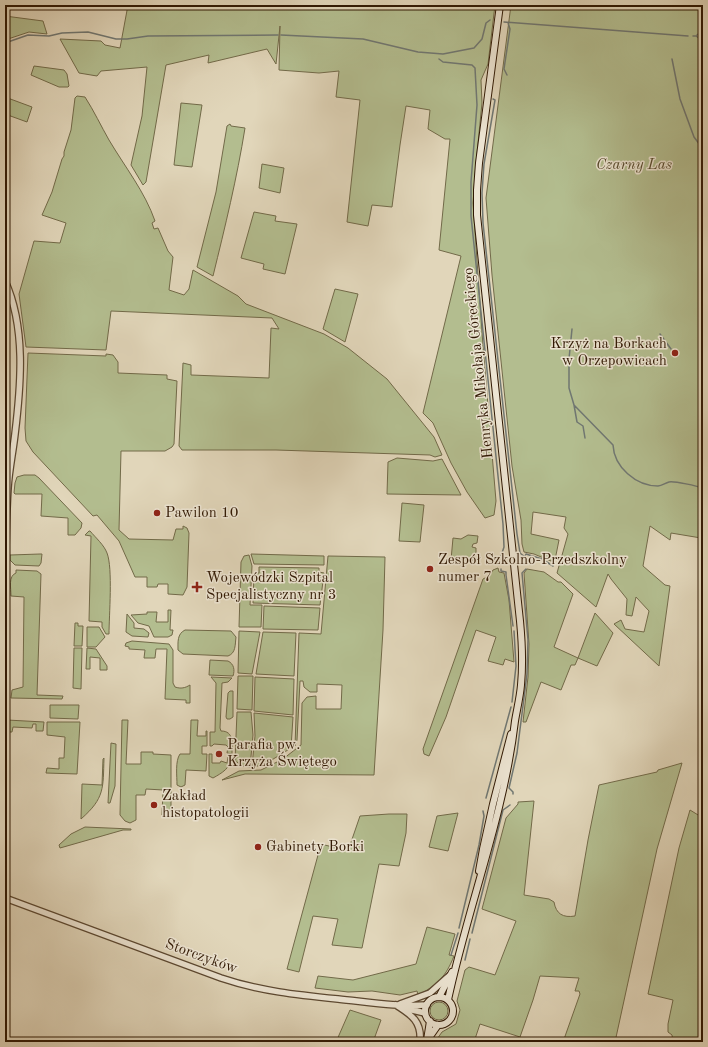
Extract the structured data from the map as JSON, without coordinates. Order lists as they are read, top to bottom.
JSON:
{
  "streets": {
    "main road": ["Henryka Mikołaja Góreckiego"],
    "street": ["Storczyków"]
  },
  "crossings": [
    ["Henryka Mikołaja Góreckiego", "Storczyków"]
  ],
  "parks": ["Czarny Las"],
  "places": {
    "other": [
      "Krzyż na Borkach w Orzepowicach",
      "Pawilon 10",
      "Zespół Szkolno-Przedszkolny numer 7",
      "Parafia pw. Krzyża Świętego",
      "Zakład histopatologii",
      "Gabinety Borki"
    ],
    "health": ["Wojewódzki Szpital Specjalistyczny nr 3"]
  }
}
